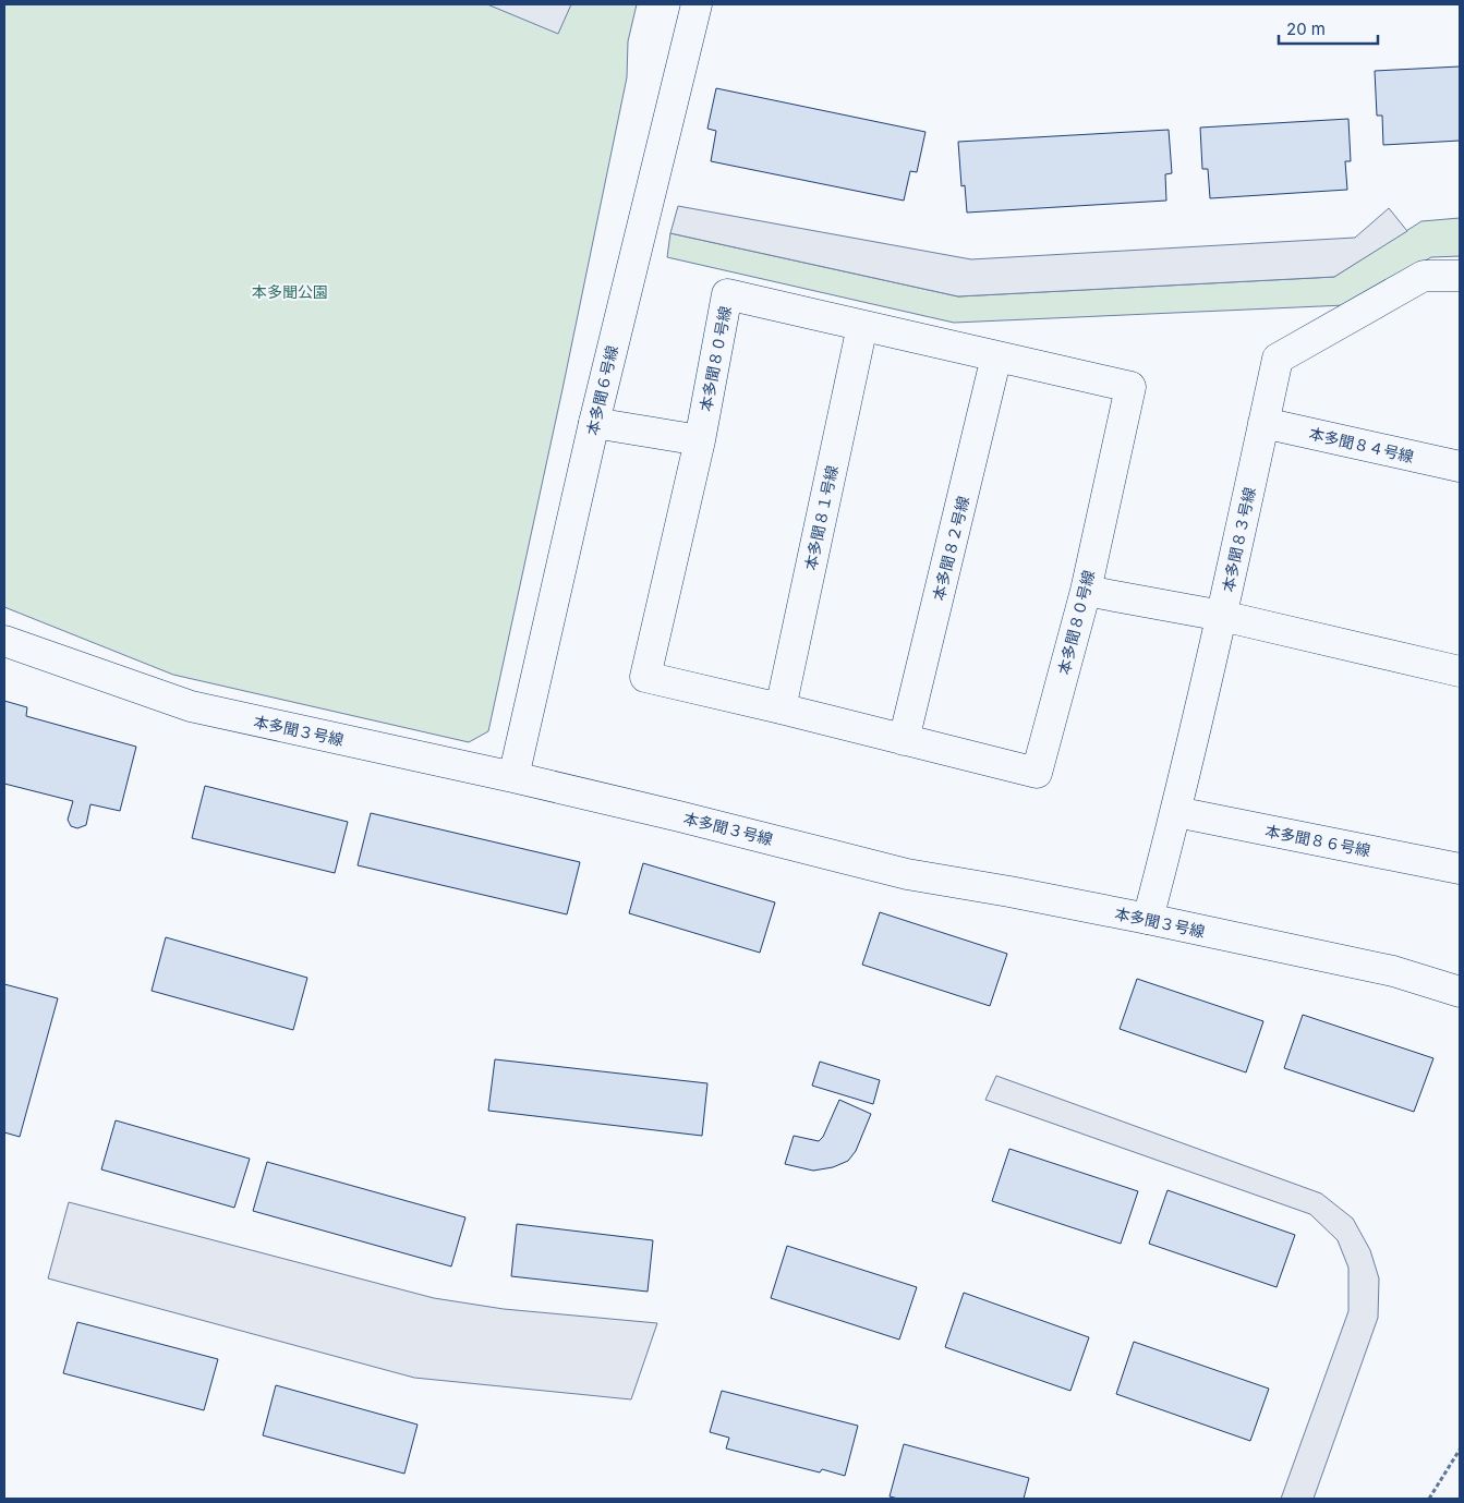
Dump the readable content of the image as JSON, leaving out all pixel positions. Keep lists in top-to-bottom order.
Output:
{
  "streets": {
    "street": [
      "本多聞８０号線",
      "本多聞６号線",
      "本多聞８４号線",
      "本多聞８１号線",
      "本多聞８３号線",
      "本多聞８２号線",
      "本多聞３号線",
      "本多聞８６号線"
    ]
  },
  "crossings": [
    ["本多聞８０号線", "本多聞８１号線"],
    ["本多聞８０号線", "本多聞８２号線"],
    ["本多聞６号線", "本多聞３号線"],
    ["本多聞８４号線", "本多聞８３号線"],
    ["本多聞８３号線", "本多聞３号線"],
    ["本多聞８３号線", "本多聞８６号線"]
  ],
  "parks": ["本多聞公園"],
  "scale_bar": "20 m"
}
